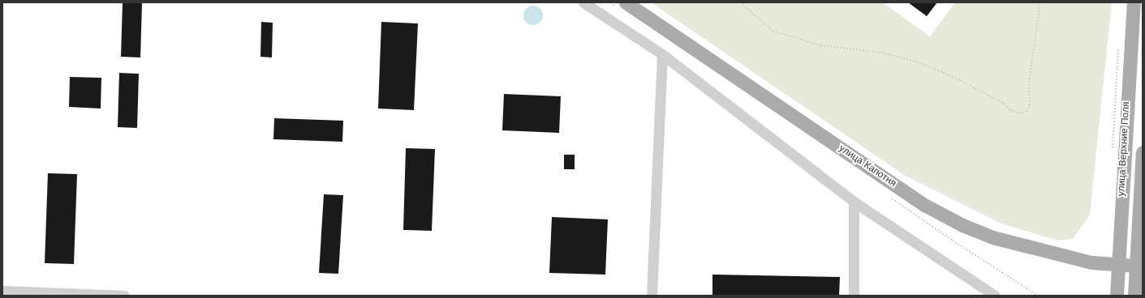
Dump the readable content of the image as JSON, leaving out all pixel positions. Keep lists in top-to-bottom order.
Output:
{
  "streets": {
    "main road": ["улица Верхние Поля", "улица Капотня"]
  },
  "crossings": [
    ["улица Верхние Поля", "улица Капотня"]
  ]
}
